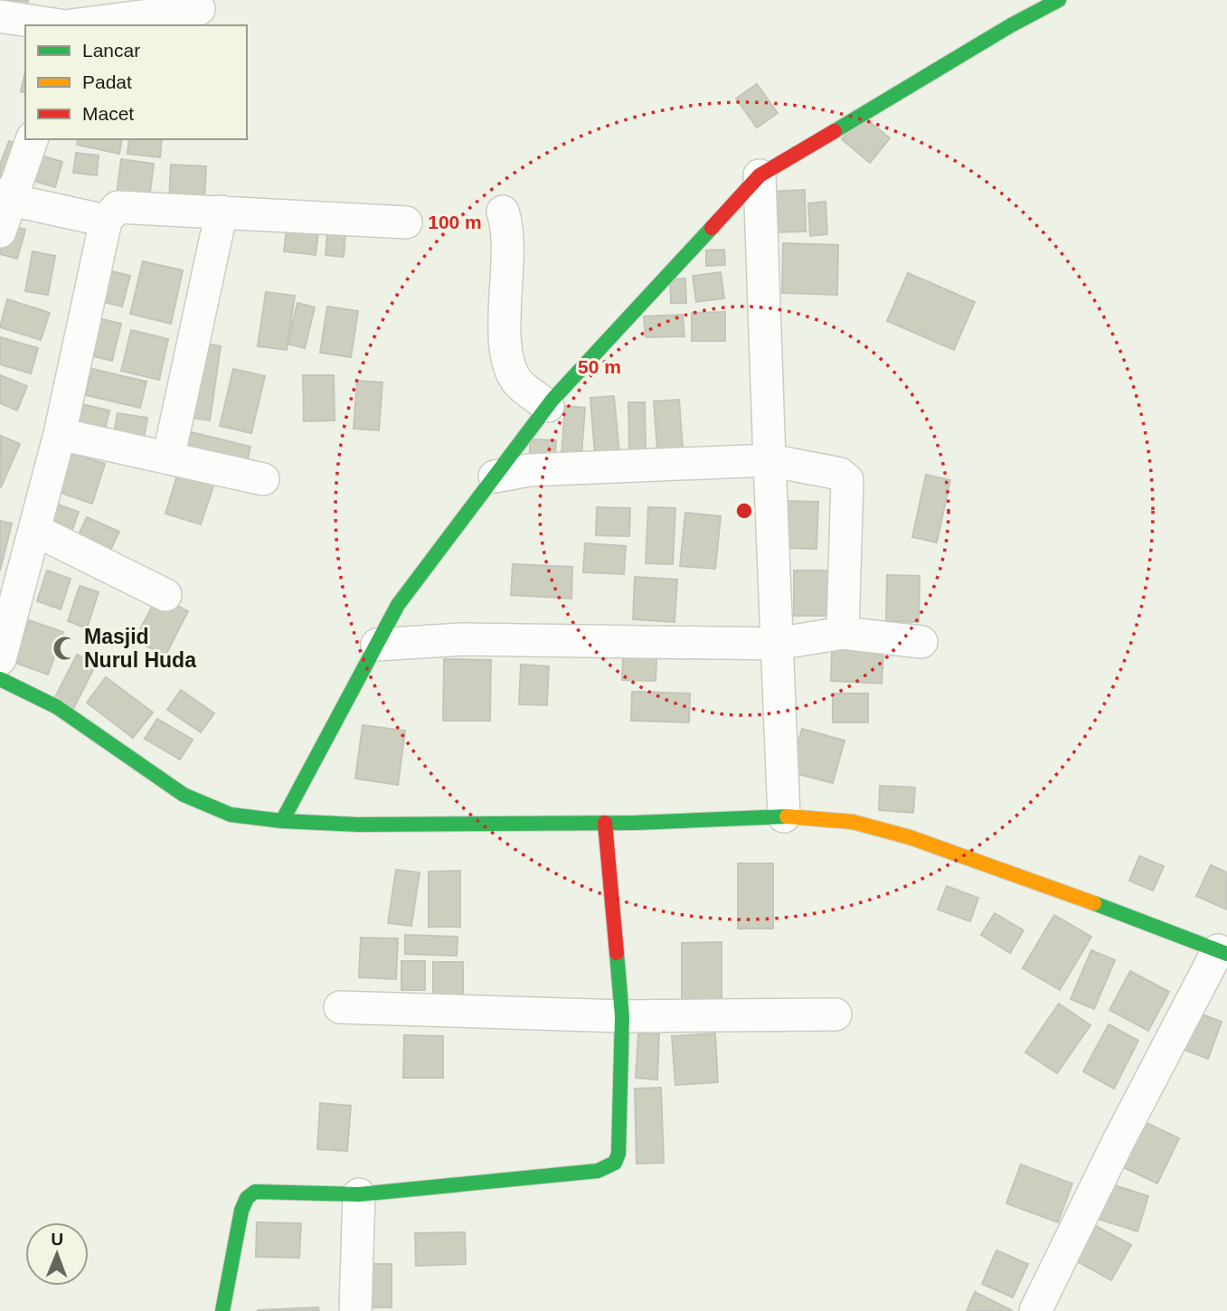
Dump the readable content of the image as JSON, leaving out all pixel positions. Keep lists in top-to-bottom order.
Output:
{
  "places": {
    "mosque": ["Masjid Nurul Huda"]
  },
  "legend": ["Lancar", "Padat", "Macet"],
  "north": "top",
  "rings": ["100 m", "50 m"]
}
